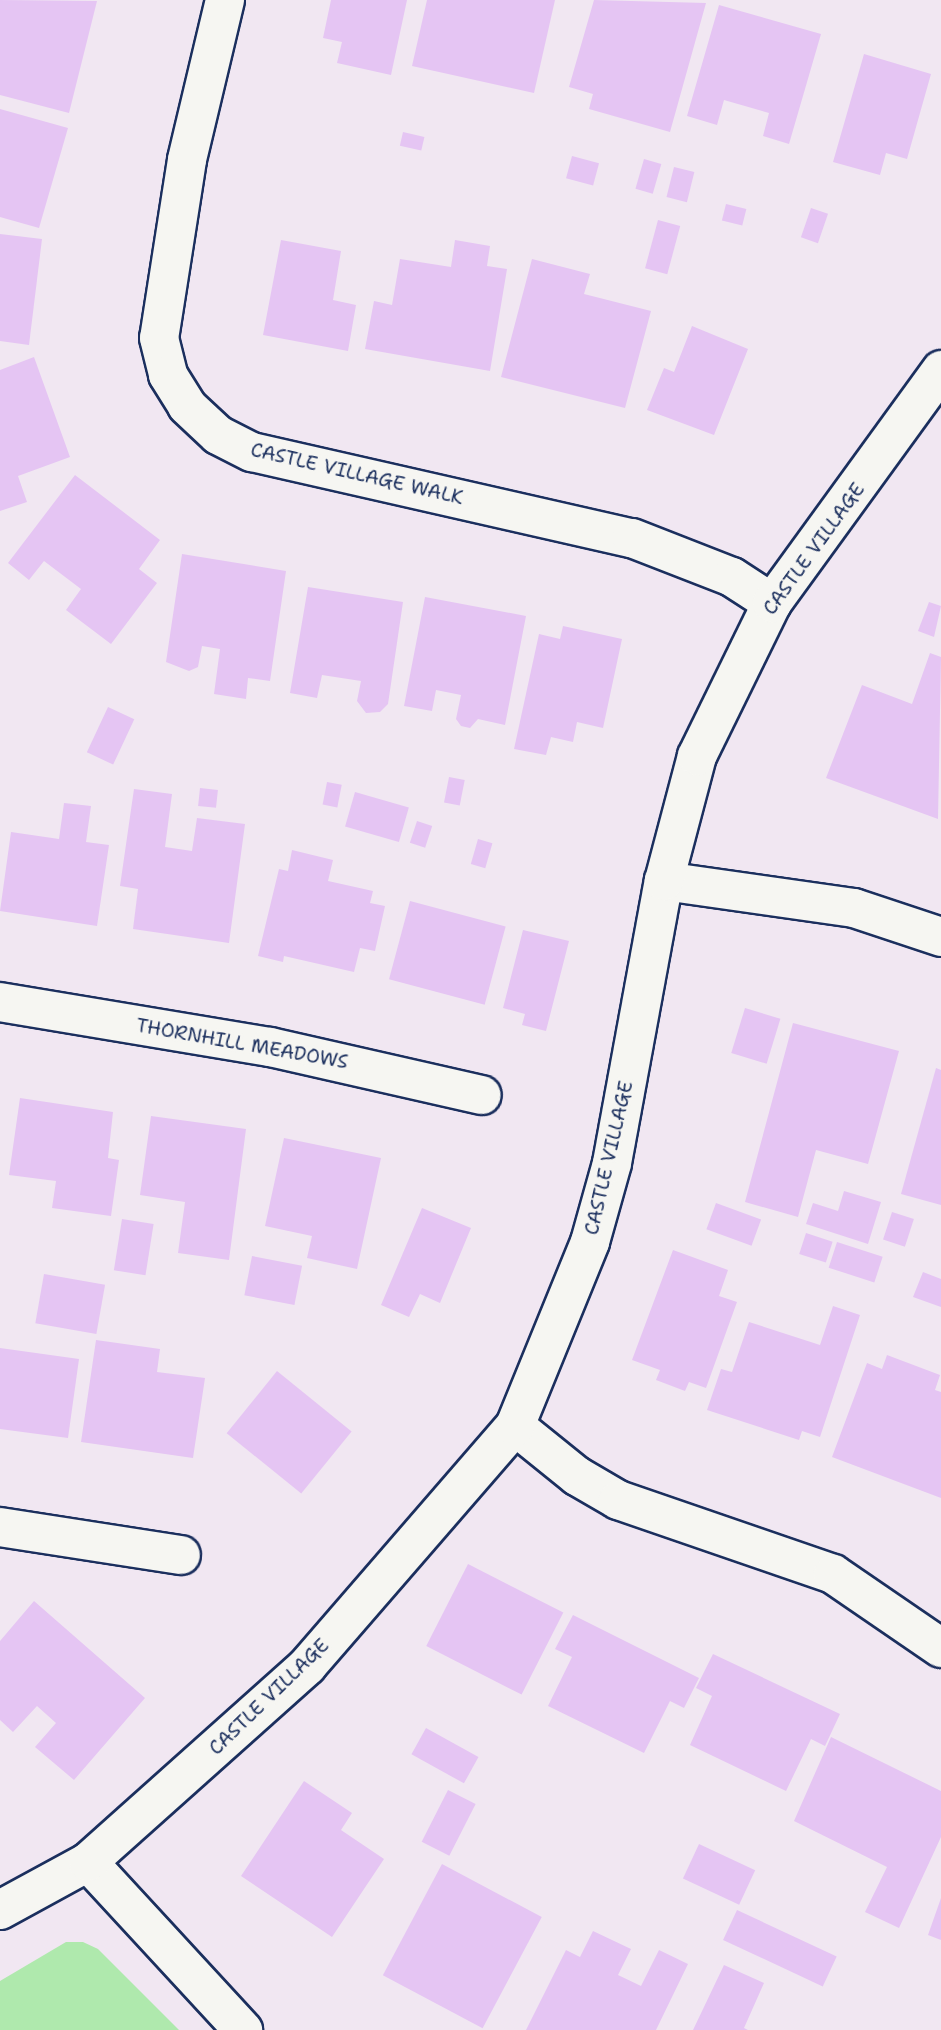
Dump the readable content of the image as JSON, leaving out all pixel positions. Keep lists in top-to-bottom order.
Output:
{
  "streets": {
    "street": ["CASTLE VILLAGE WALK", "CASTLE VILLAGE", "THORNHILL MEADOWS"]
  },
  "crossings": [
    ["CASTLE VILLAGE WALK", "CASTLE VILLAGE"]
  ]
}
